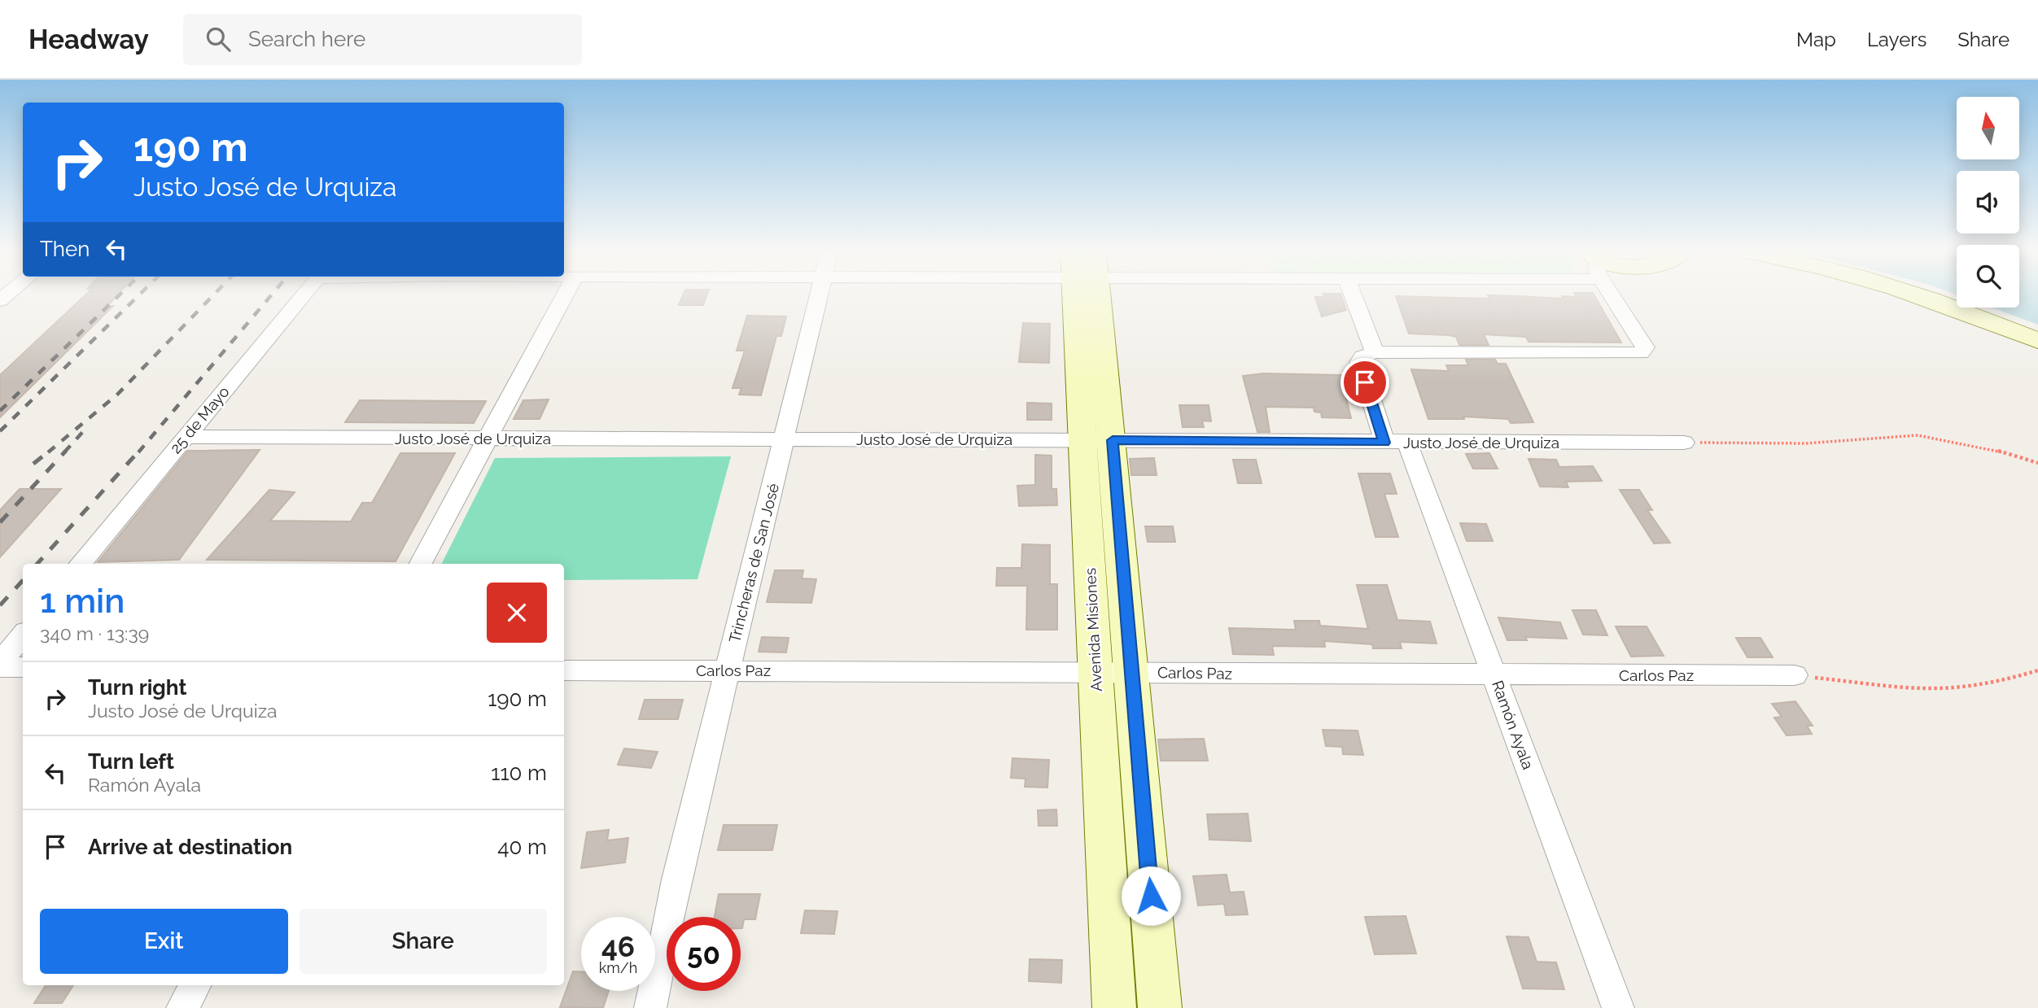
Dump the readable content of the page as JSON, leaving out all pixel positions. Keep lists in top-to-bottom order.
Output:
{
  "streets": {
    "main road": ["Avenida Misiones"],
    "street": [
      "25 de Mayo",
      "Justo José de Urquiza",
      "Trincheras de San José",
      "Carlos Paz",
      "Ramón Ayala"
    ]
  },
  "crossings": [
    ["25 de Mayo", "Justo José de Urquiza"],
    ["Justo José de Urquiza", "Trincheras de San José"],
    ["Justo José de Urquiza", "Avenida Misiones"],
    ["Justo José de Urquiza", "Ramón Ayala"],
    ["Trincheras de San José", "Carlos Paz"],
    ["Avenida Misiones", "Carlos Paz"],
    ["Carlos Paz", "Ramón Ayala"]
  ],
  "north": "top",
  "page": {
    "header": "Headway",
    "search": "Search here",
    "nav": ["Map", "Layers", "Share"],
    "turn": ["190 m", "Justo José de Urquiza"],
    "then": "Then",
    "heading": ["1 min", "340 m · 13:39"],
    "list": [
      {
        "name": "Turn right",
        "note": "Justo José de Urquiza",
        "value": "190 m"
      },
      {
        "name": "Turn left",
        "note": "Ramón Ayala",
        "value": "110 m"
      },
      {
        "name": "Arrive at destination",
        "value": "40 m"
      }
    ],
    "buttons": ["Exit", "Share"],
    "speed": "46 km/h",
    "limit": "50"
  }
}
